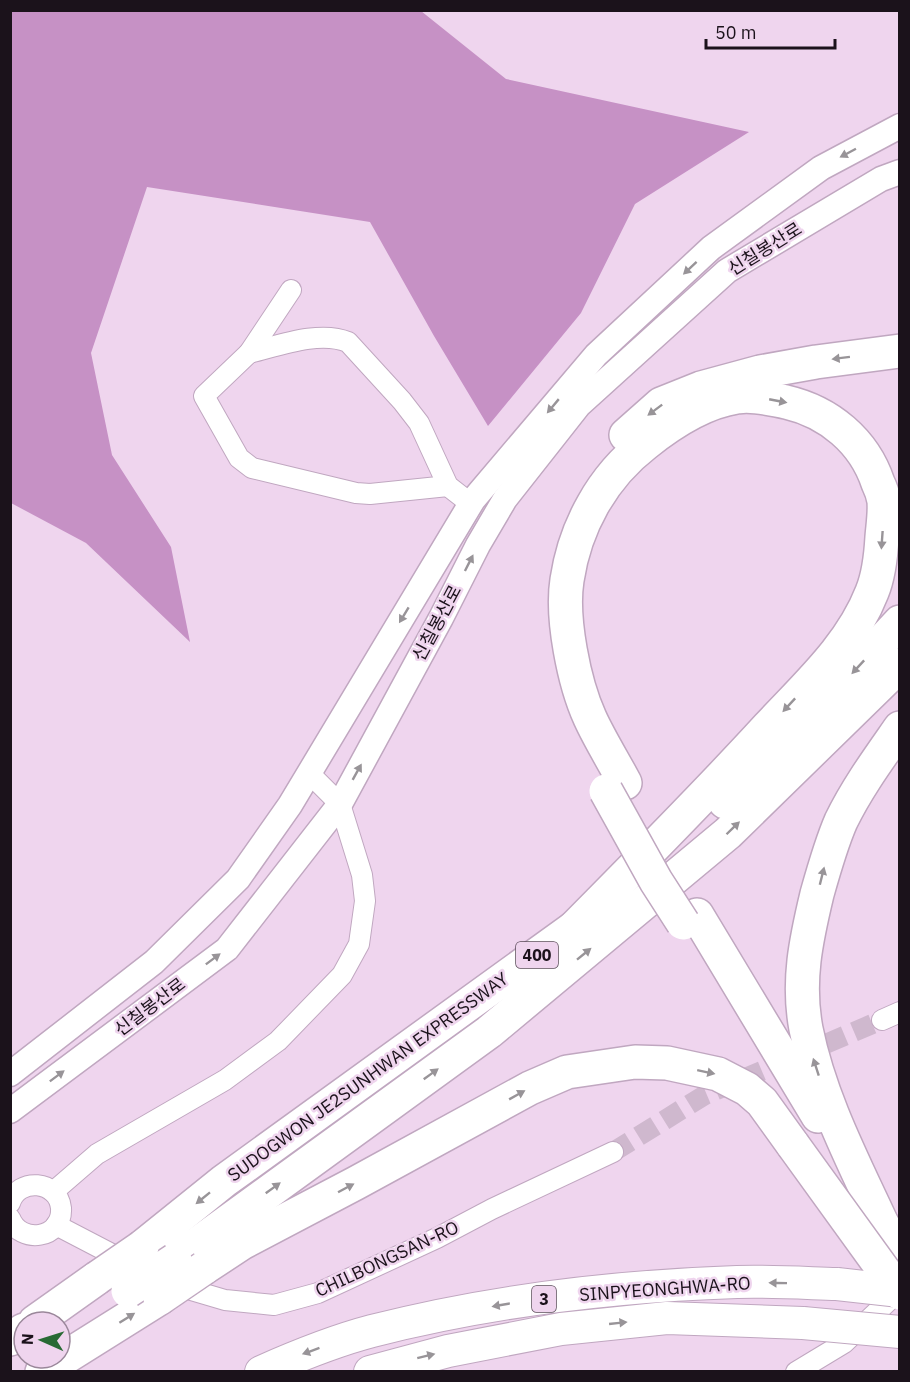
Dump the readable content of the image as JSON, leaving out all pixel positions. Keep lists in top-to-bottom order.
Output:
{
  "streets": {
    "highway": [
      "400",
      "SUDOGWON JE2SUNHWAN EXPRESSWAY",
      "SINPYEONGHWA-RO",
      "3"
    ],
    "street": ["신칠봉산로", "CHILBONGSAN-RO"]
  },
  "scale_bar": "50 m",
  "north": "left"
}
